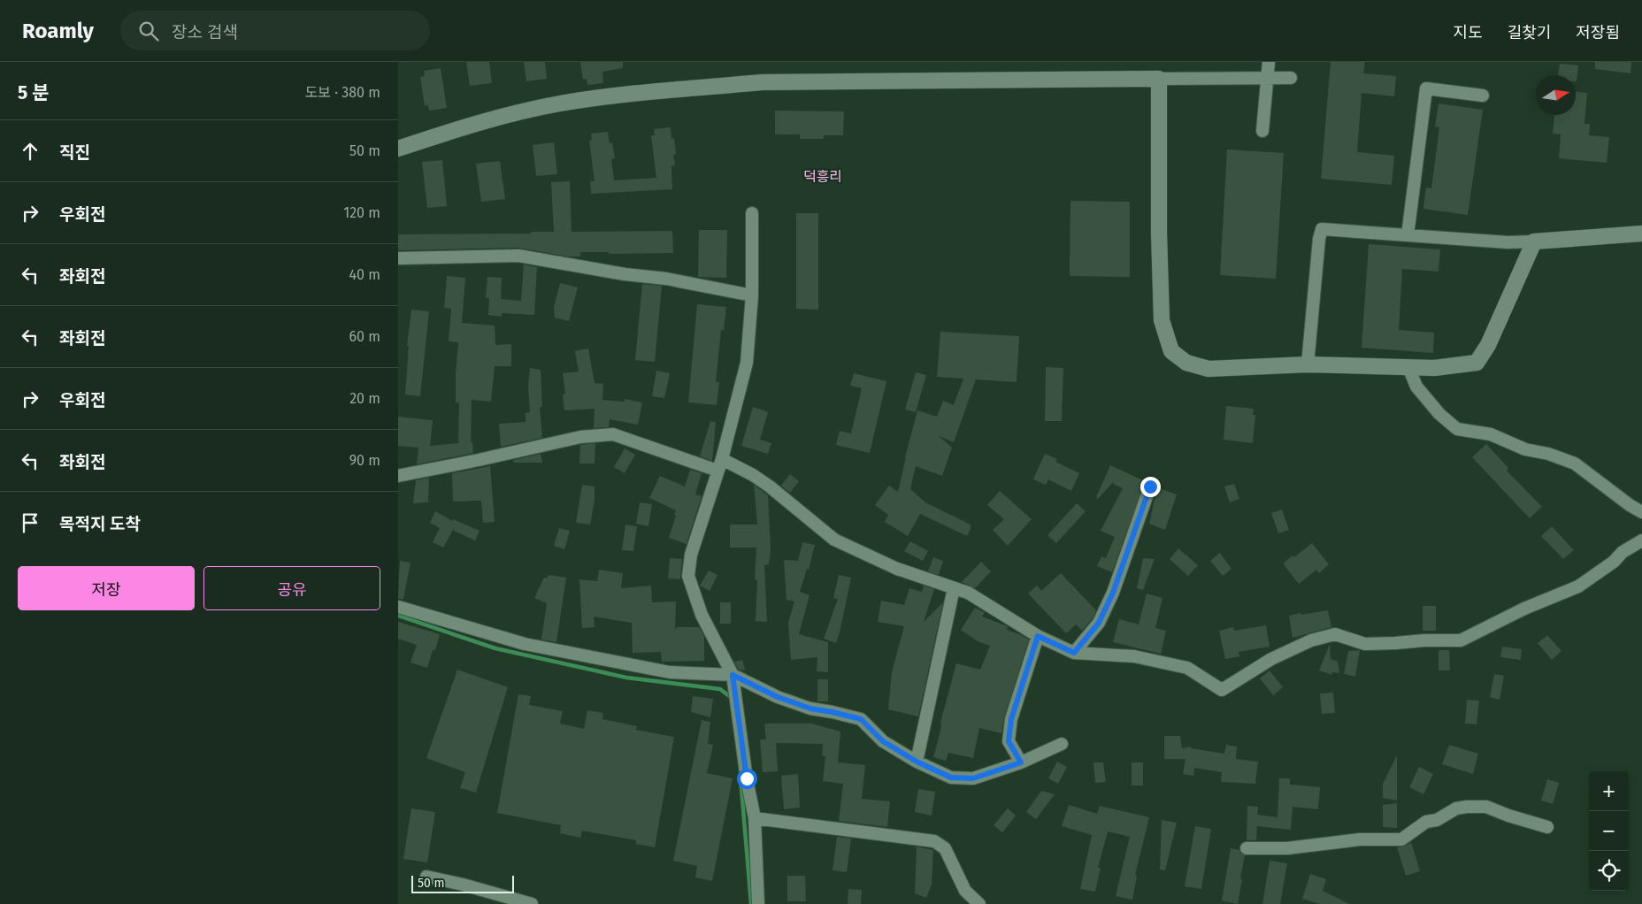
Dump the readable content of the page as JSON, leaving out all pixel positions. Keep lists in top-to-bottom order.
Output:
{
  "districts": ["덕흥리"],
  "scale_bar": "50 m",
  "north": "right",
  "page": {
    "header": "Roamly",
    "search": "장소 검색",
    "nav": ["지도", "길찾기", "저장됨"],
    "heading": ["5 분", "도보 · 380 m"],
    "list": [
      ["직진", "50 m"],
      ["우회전", "120 m"],
      ["좌회전", "40 m"],
      ["좌회전", "60 m"],
      ["우회전", "20 m"],
      ["좌회전", "90 m"],
      "목적지 도착"
    ],
    "buttons": ["저장", "공유"],
    "map_buttons": ["+", "−"],
    "scale": "50 m"
  }
}
